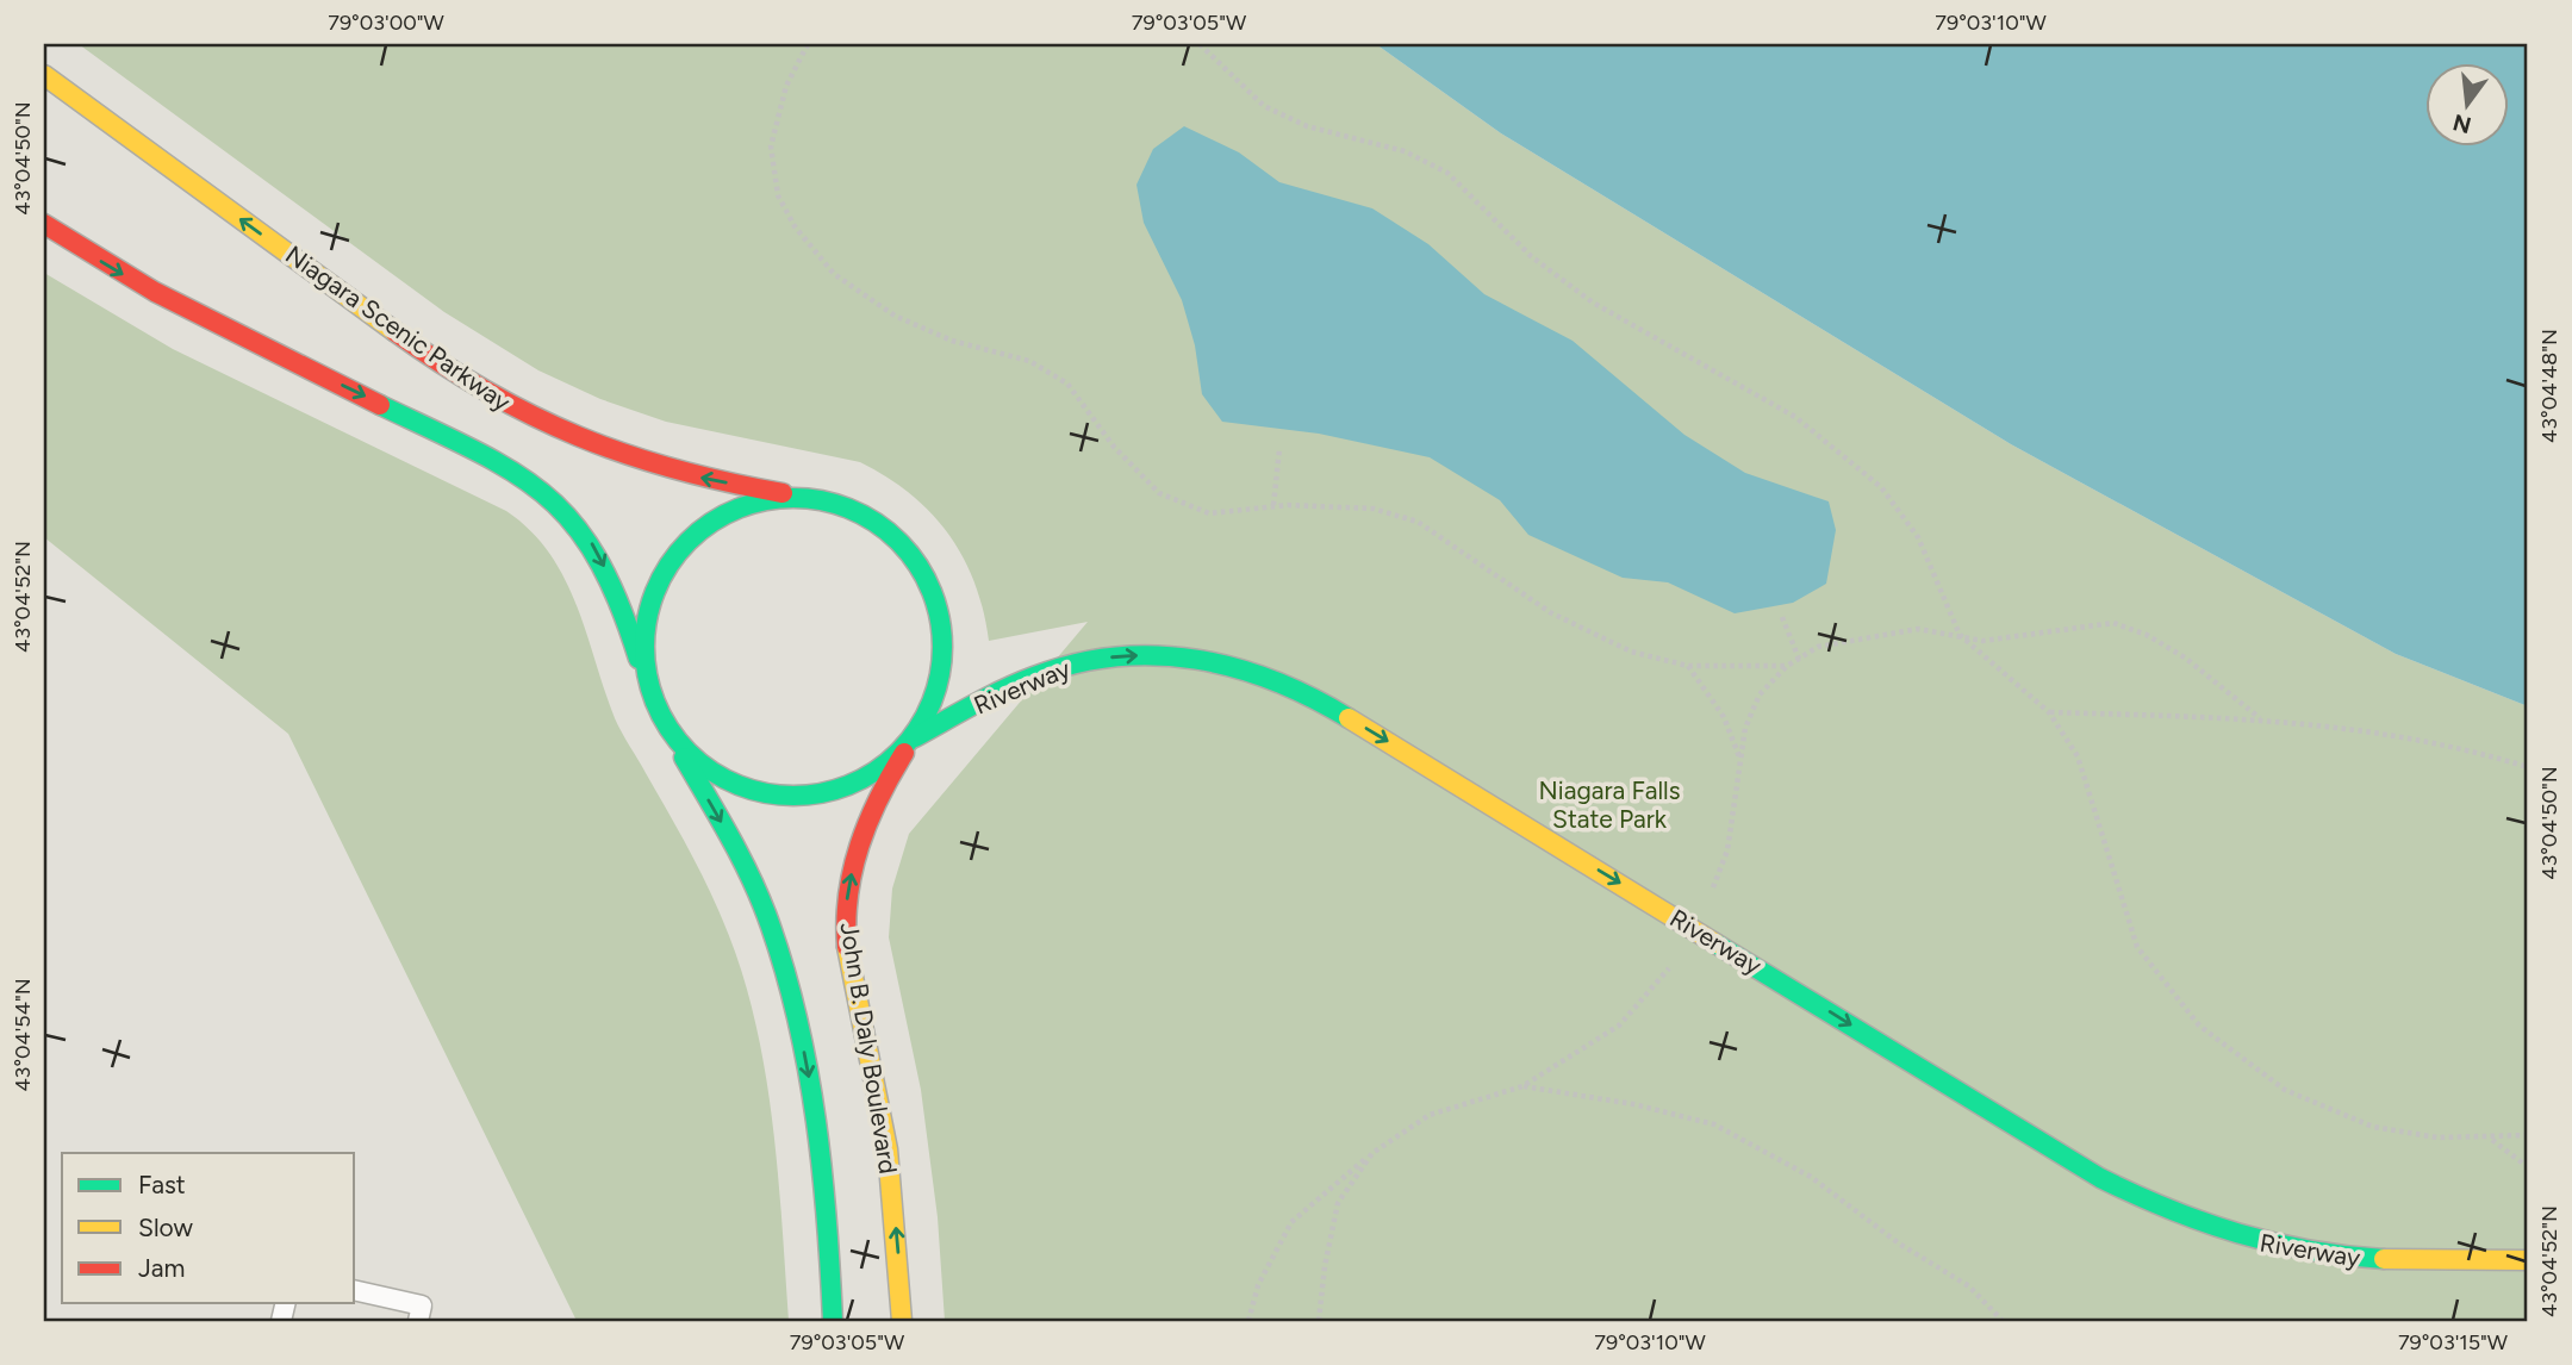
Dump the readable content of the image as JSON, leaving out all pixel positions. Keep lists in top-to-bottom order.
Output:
{
  "streets": {
    "main road": ["Niagara Scenic Parkway", "Riverway", "John B. Daly Boulevard"]
  },
  "crossings": [
    ["Niagara Scenic Parkway", "Riverway"],
    ["Niagara Scenic Parkway", "John B. Daly Boulevard"],
    ["Riverway", "John B. Daly Boulevard"]
  ],
  "one_way": ["Riverway"],
  "parks": ["Niagara Falls State Park"],
  "legend": ["Fast", "Slow", "Jam"],
  "north": "bottom",
  "coordinates": [
    "79°03'00\"W",
    "79°03'05\"W",
    "79°03'10\"W",
    "43°04'50\"N",
    "43°04'48\"N",
    "43°04'52\"N",
    "43°04'54\"N",
    "79°03'15\"W"
  ]
}
